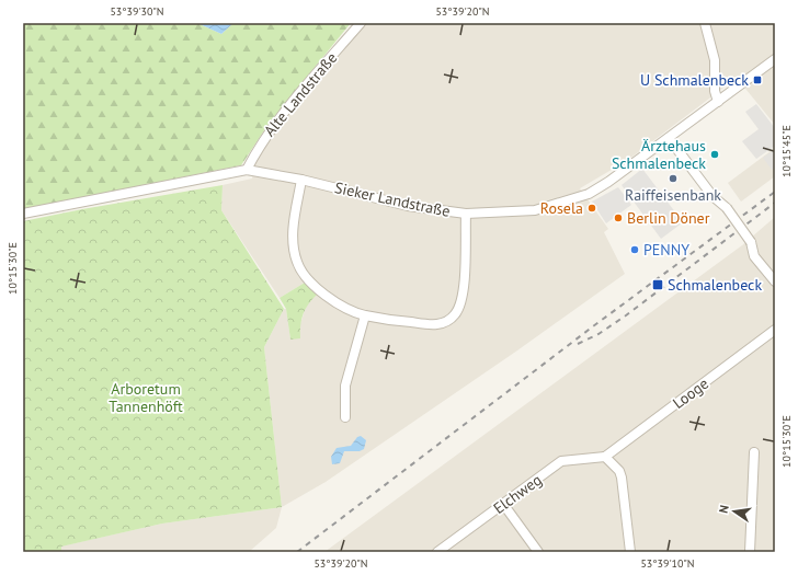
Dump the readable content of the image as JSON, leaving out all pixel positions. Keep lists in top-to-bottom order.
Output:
{
  "streets": {
    "street": [
      "Alte Landstraße",
      "Sieker Landstraße",
      "Looge",
      "Elchweg"
    ]
  },
  "crossings": [
    ["Alte Landstraße", "Sieker Landstraße"],
    ["Looge", "Elchweg"]
  ],
  "parks": ["Arboretum Tannenhöft"],
  "places": {
    "transit": ["U Schmalenbeck", "Schmalenbeck"],
    "other": [
      "Ärztehaus Schmalenbeck",
      "Raiffeisenbank",
      "Rosela",
      "Berlin Döner",
      "PENNY"
    ]
  },
  "north": "left",
  "coordinates": [
    "53°39'30\"N",
    "53°39'20\"N",
    "10°15'45\"E",
    "10°15'30\"E",
    "53°39'10\"N"
  ]
}
